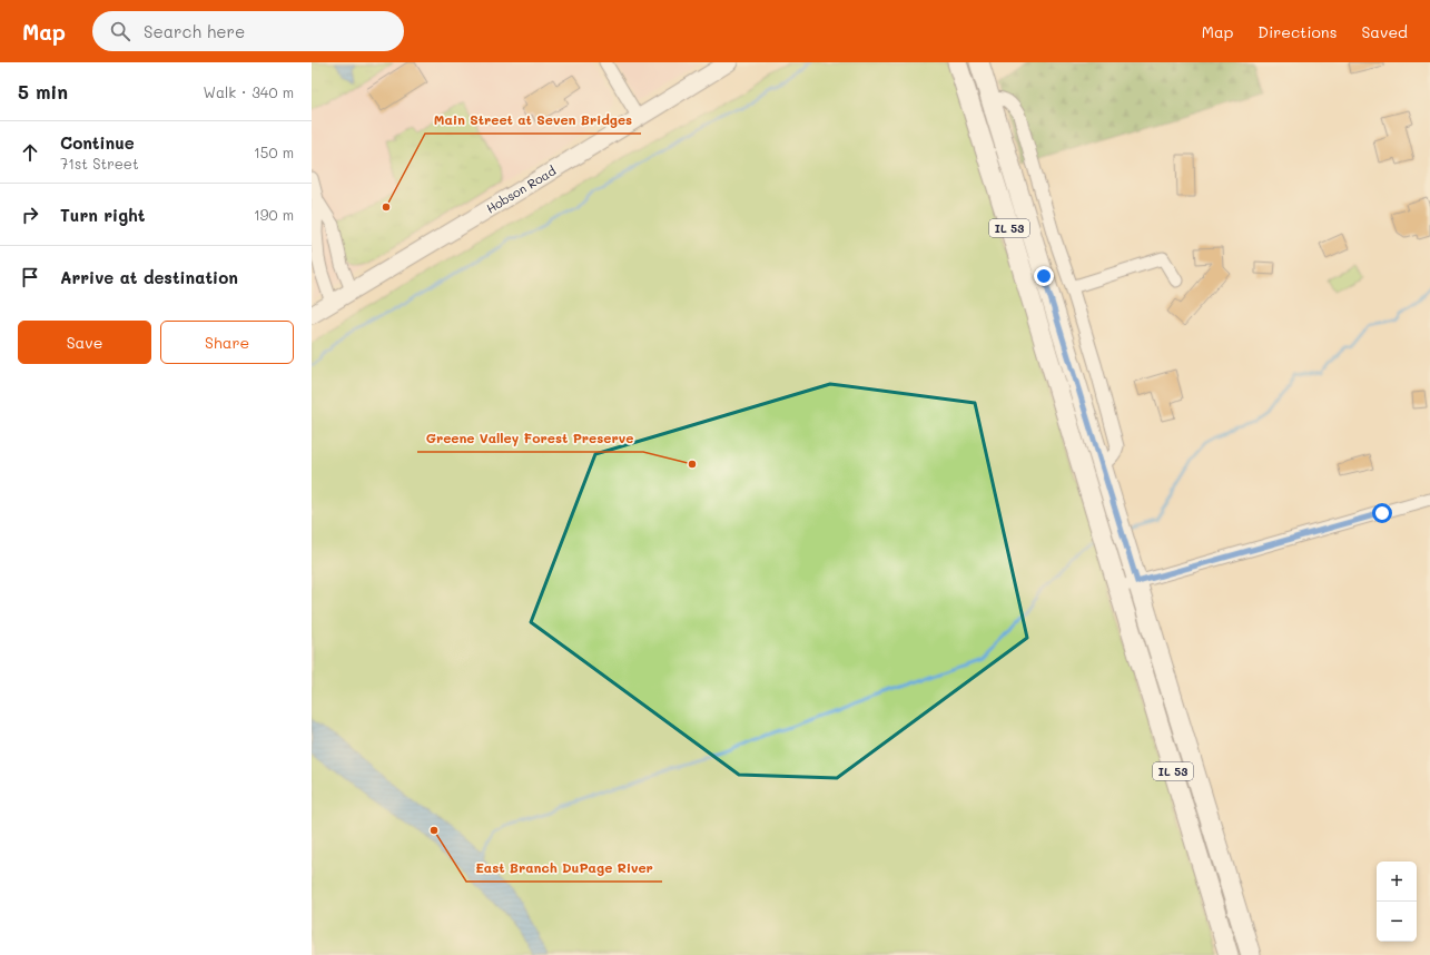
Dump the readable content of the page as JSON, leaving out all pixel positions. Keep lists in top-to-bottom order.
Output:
{
  "streets": {
    "main road": ["Hobson Road", "IL 53"]
  },
  "places": ["Main Street at Seven Bridges", "Greene Valley Forest Preserve", "East Branch DuPage River"],
  "page": {
    "header": "Map",
    "search": "Search here",
    "nav": ["Map", "Directions", "Saved"],
    "heading": ["5 min", "Walk · 340 m"],
    "list": [
      ["Continue", "71st Street", "150 m"],
      ["Turn right", "190 m"],
      "Arrive at destination"
    ],
    "buttons": ["Save", "Share"],
    "map_buttons": ["+", "−"]
  }
}
